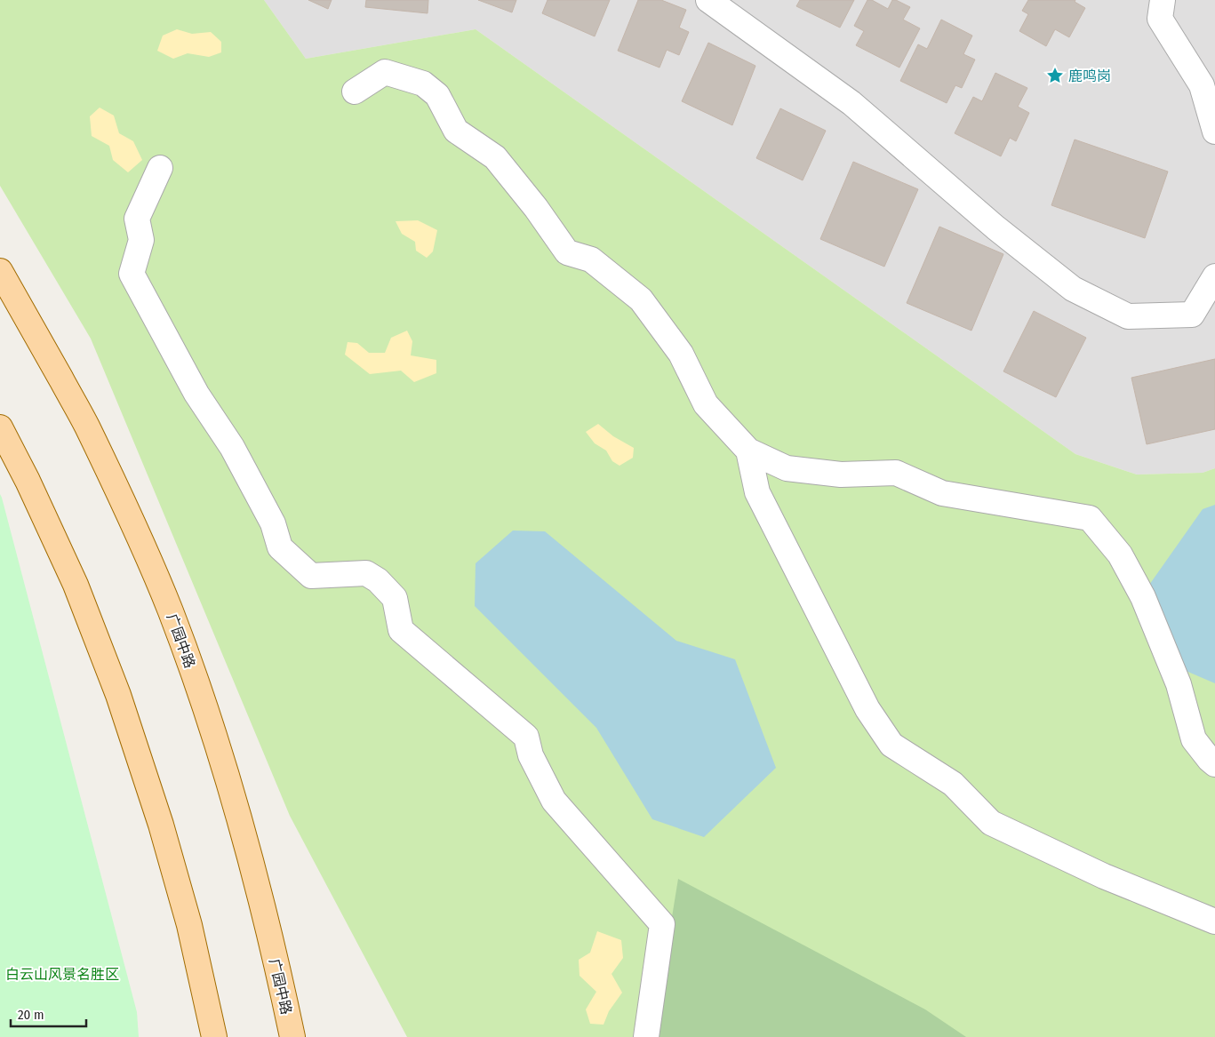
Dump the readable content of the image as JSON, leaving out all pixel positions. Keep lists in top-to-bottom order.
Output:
{
  "streets": {
    "main road": ["广园中路"]
  },
  "parks": ["白云山风景名胜区"],
  "places": {
    "place": ["鹿鸣岗"]
  },
  "scale_bar": "20 m"
}
